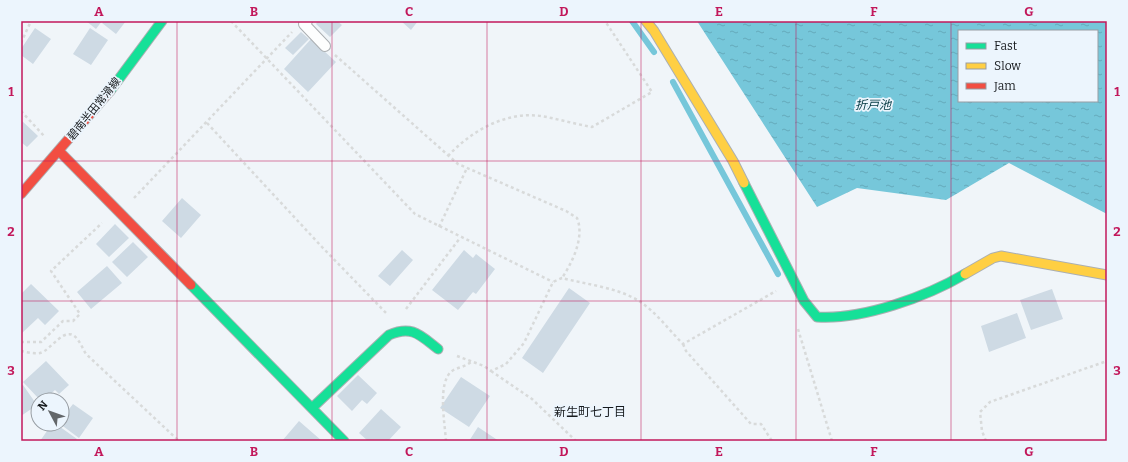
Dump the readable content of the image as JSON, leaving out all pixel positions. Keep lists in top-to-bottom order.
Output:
{
  "streets": {
    "street": ["碧南半田常滑線"]
  },
  "districts": ["新生町七丁目"],
  "water": ["折戸池"],
  "legend": ["Fast", "Slow", "Jam"],
  "north": "top left",
  "grid": {
    "columns": [
      "A",
      "B",
      "C",
      "D",
      "E",
      "F",
      "G"
    ],
    "rows": ["1", "2", "3"]
  }
}
